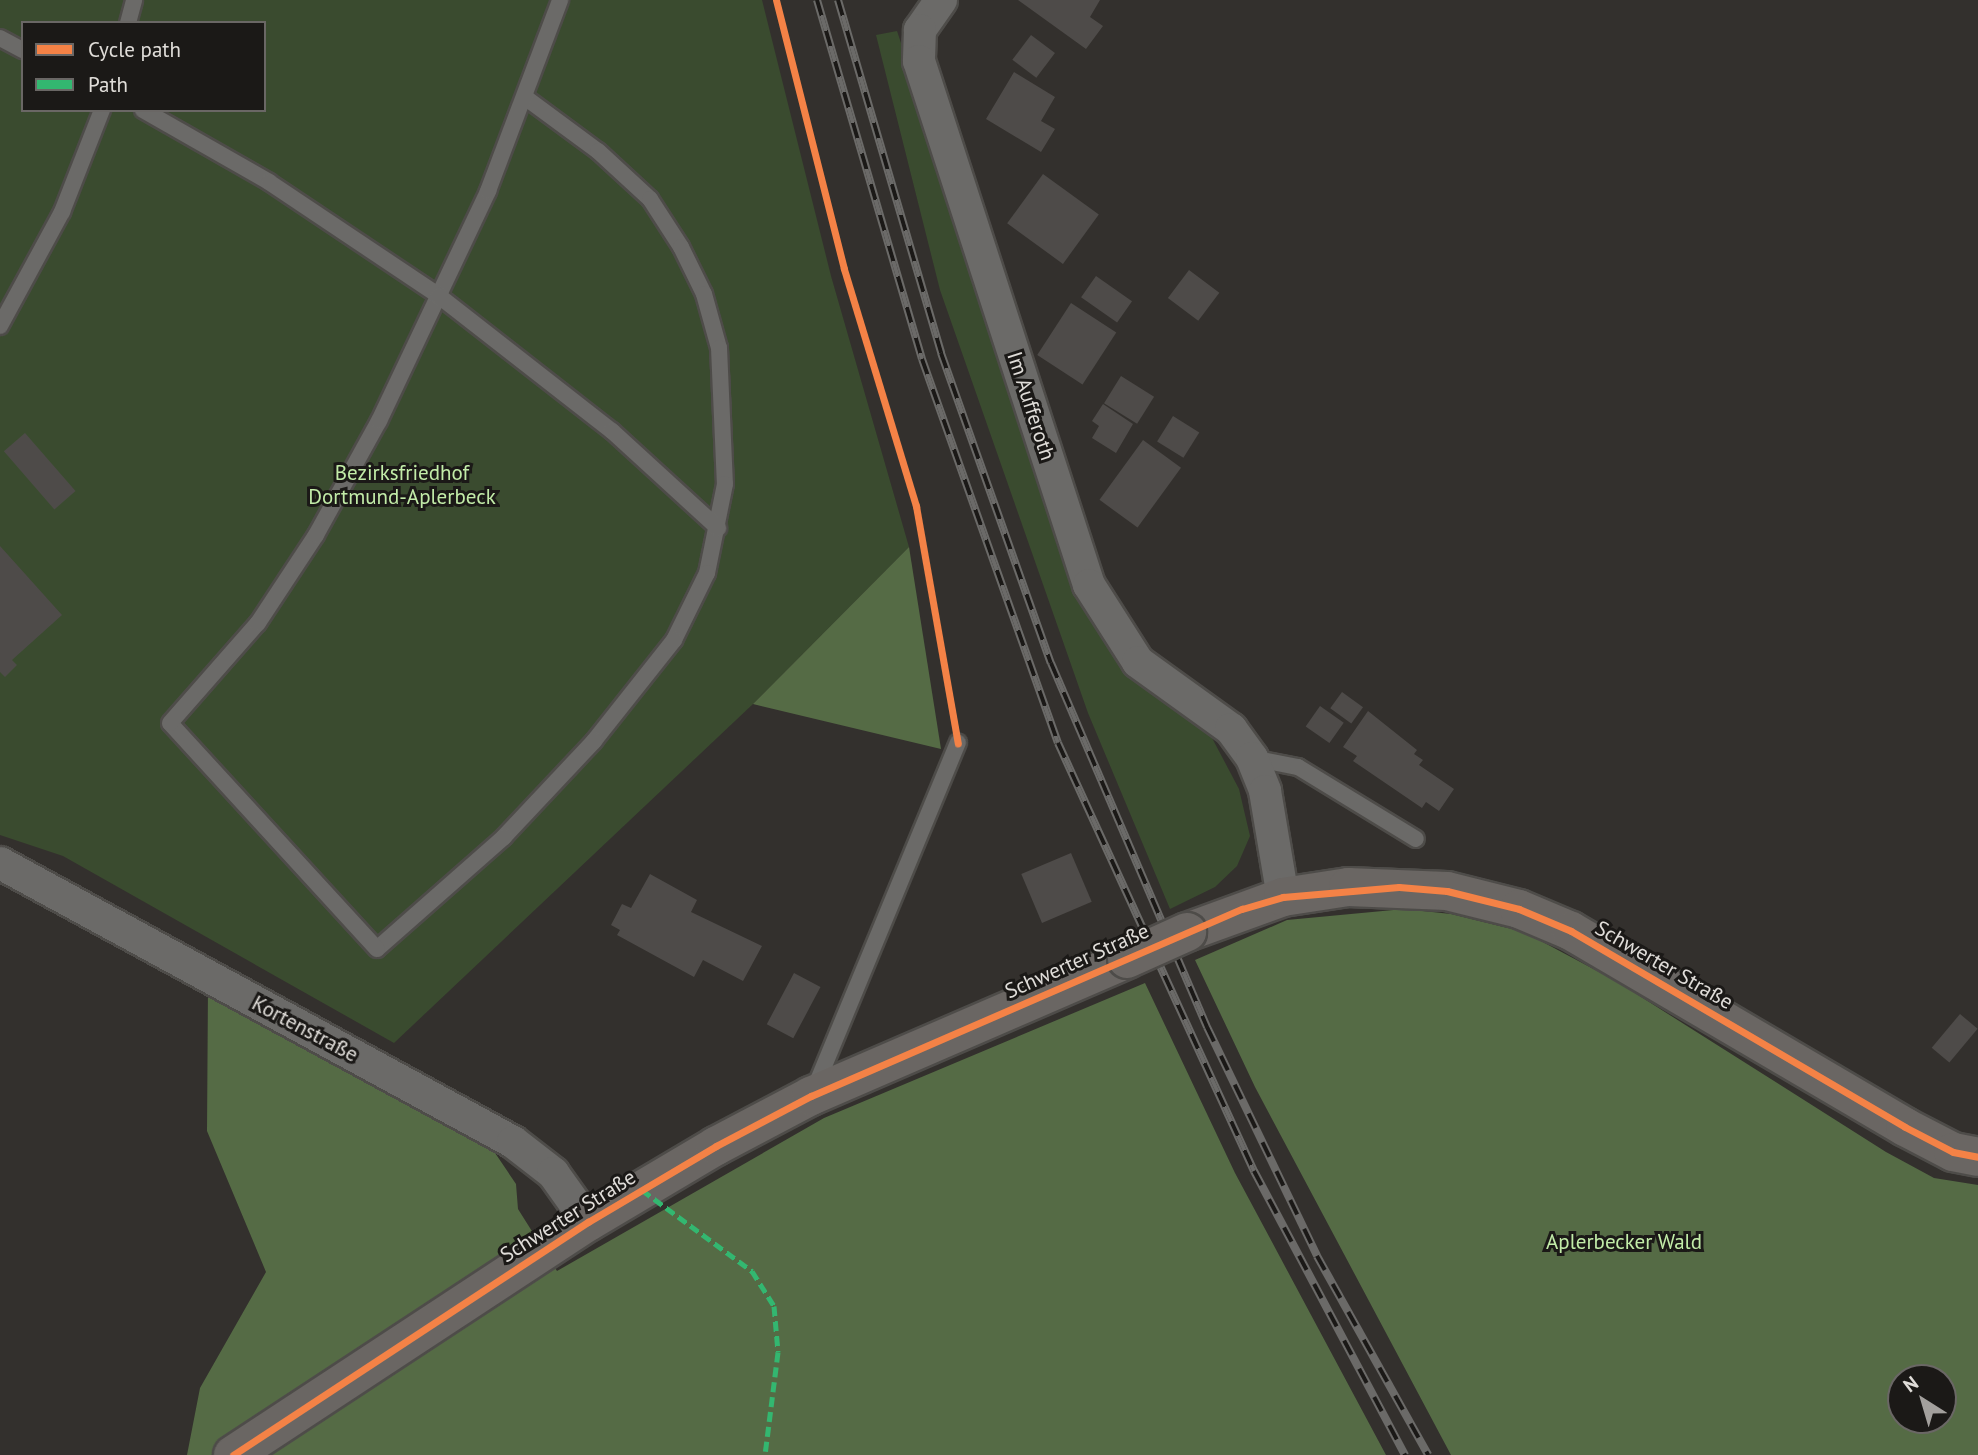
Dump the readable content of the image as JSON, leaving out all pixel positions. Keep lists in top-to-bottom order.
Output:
{
  "streets": {
    "street": ["Im Aufferoth", "Schwerter Straße", "Kortenstraße"]
  },
  "crossings": [
    ["Im Aufferoth", "Schwerter Straße"],
    ["Schwerter Straße", "Kortenstraße"]
  ],
  "parks": ["Bezirksfriedhof Dortmund-Aplerbeck", "Aplerbecker Wald"],
  "legend": ["Cycle path", "Path"],
  "north": "top left"
}
